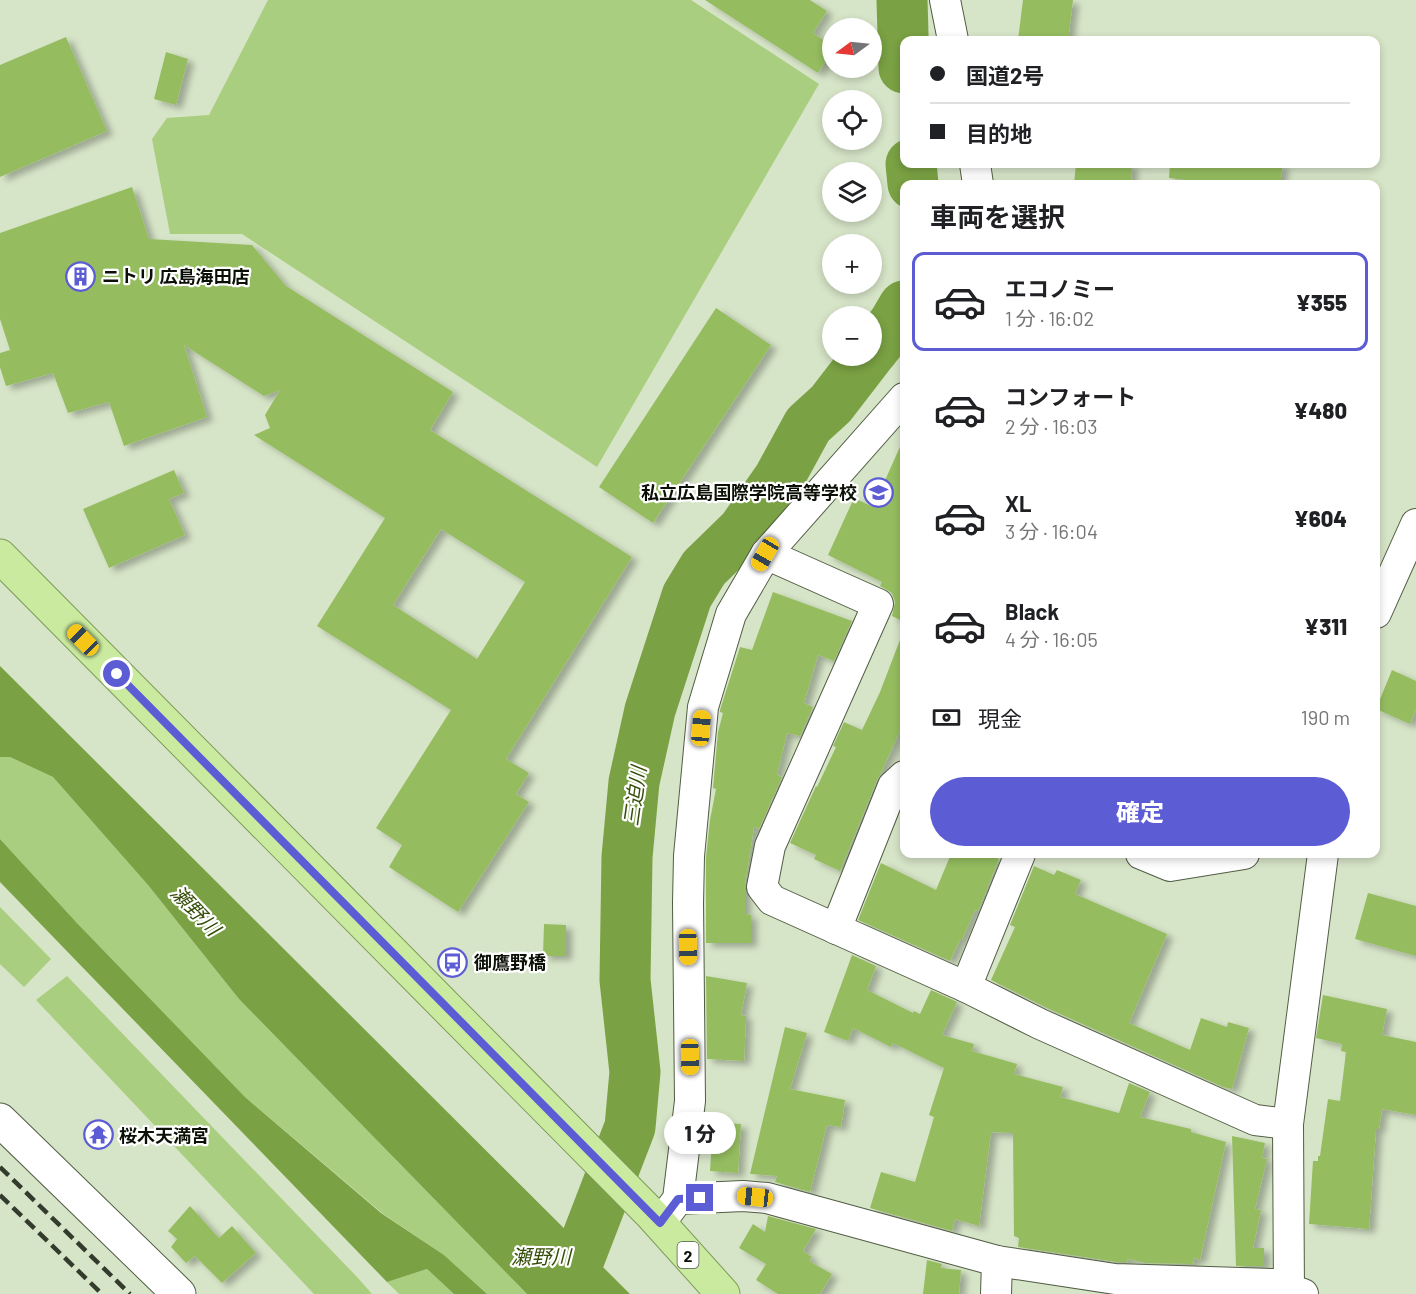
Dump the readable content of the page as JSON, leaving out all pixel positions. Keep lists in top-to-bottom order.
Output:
{
  "streets": {
    "highway": ["2"]
  },
  "water": ["三迫川", "瀬野川"],
  "places": {
    "building": ["ニトリ 広島海田店"],
    "school or university": ["私立広島国際学院高等学校"],
    "bus stop": ["御鷹野橋"],
    "temple": ["桜木天満宮"]
  },
  "north": "left",
  "page": {
    "map_buttons": ["+", "−"],
    "banner": ["国道2号", "目的地"],
    "heading": "車両を選択",
    "list": [
      {
        "name": "エコノミー",
        "note": "1 分 · 16:02",
        "value": "¥355"
      },
      {
        "name": "コンフォート",
        "note": "2 分 · 16:03",
        "value": "¥480"
      },
      {
        "name": "XL",
        "note": "3 分 · 16:04",
        "value": "¥604"
      },
      {
        "name": "Black",
        "note": "4 分 · 16:05",
        "value": "¥311"
      }
    ],
    "pay": ["現金", "190 m"],
    "buttons": "確定",
    "bubble": "1 分"
  }
}
